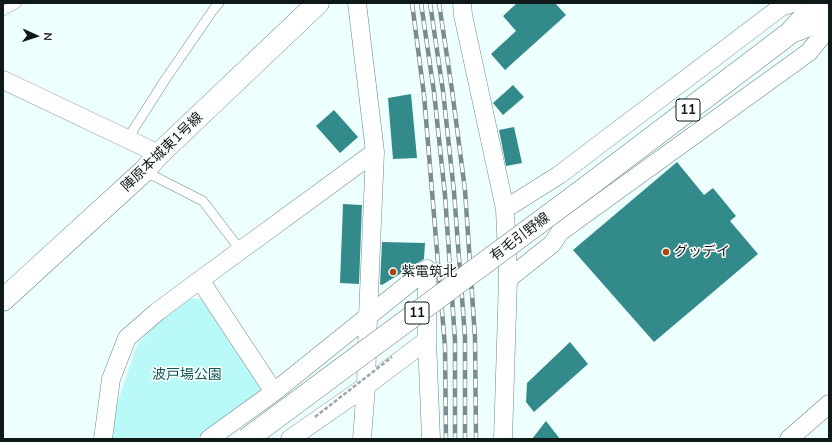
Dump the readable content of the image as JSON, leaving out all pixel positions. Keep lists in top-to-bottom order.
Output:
{
  "streets": {
    "main road": ["11", "陣原本城東1号線", "有毛引野線"]
  },
  "parks": ["波戸場公園"],
  "places": ["グッデイ", "紫電筑北"],
  "north": "right"
}
